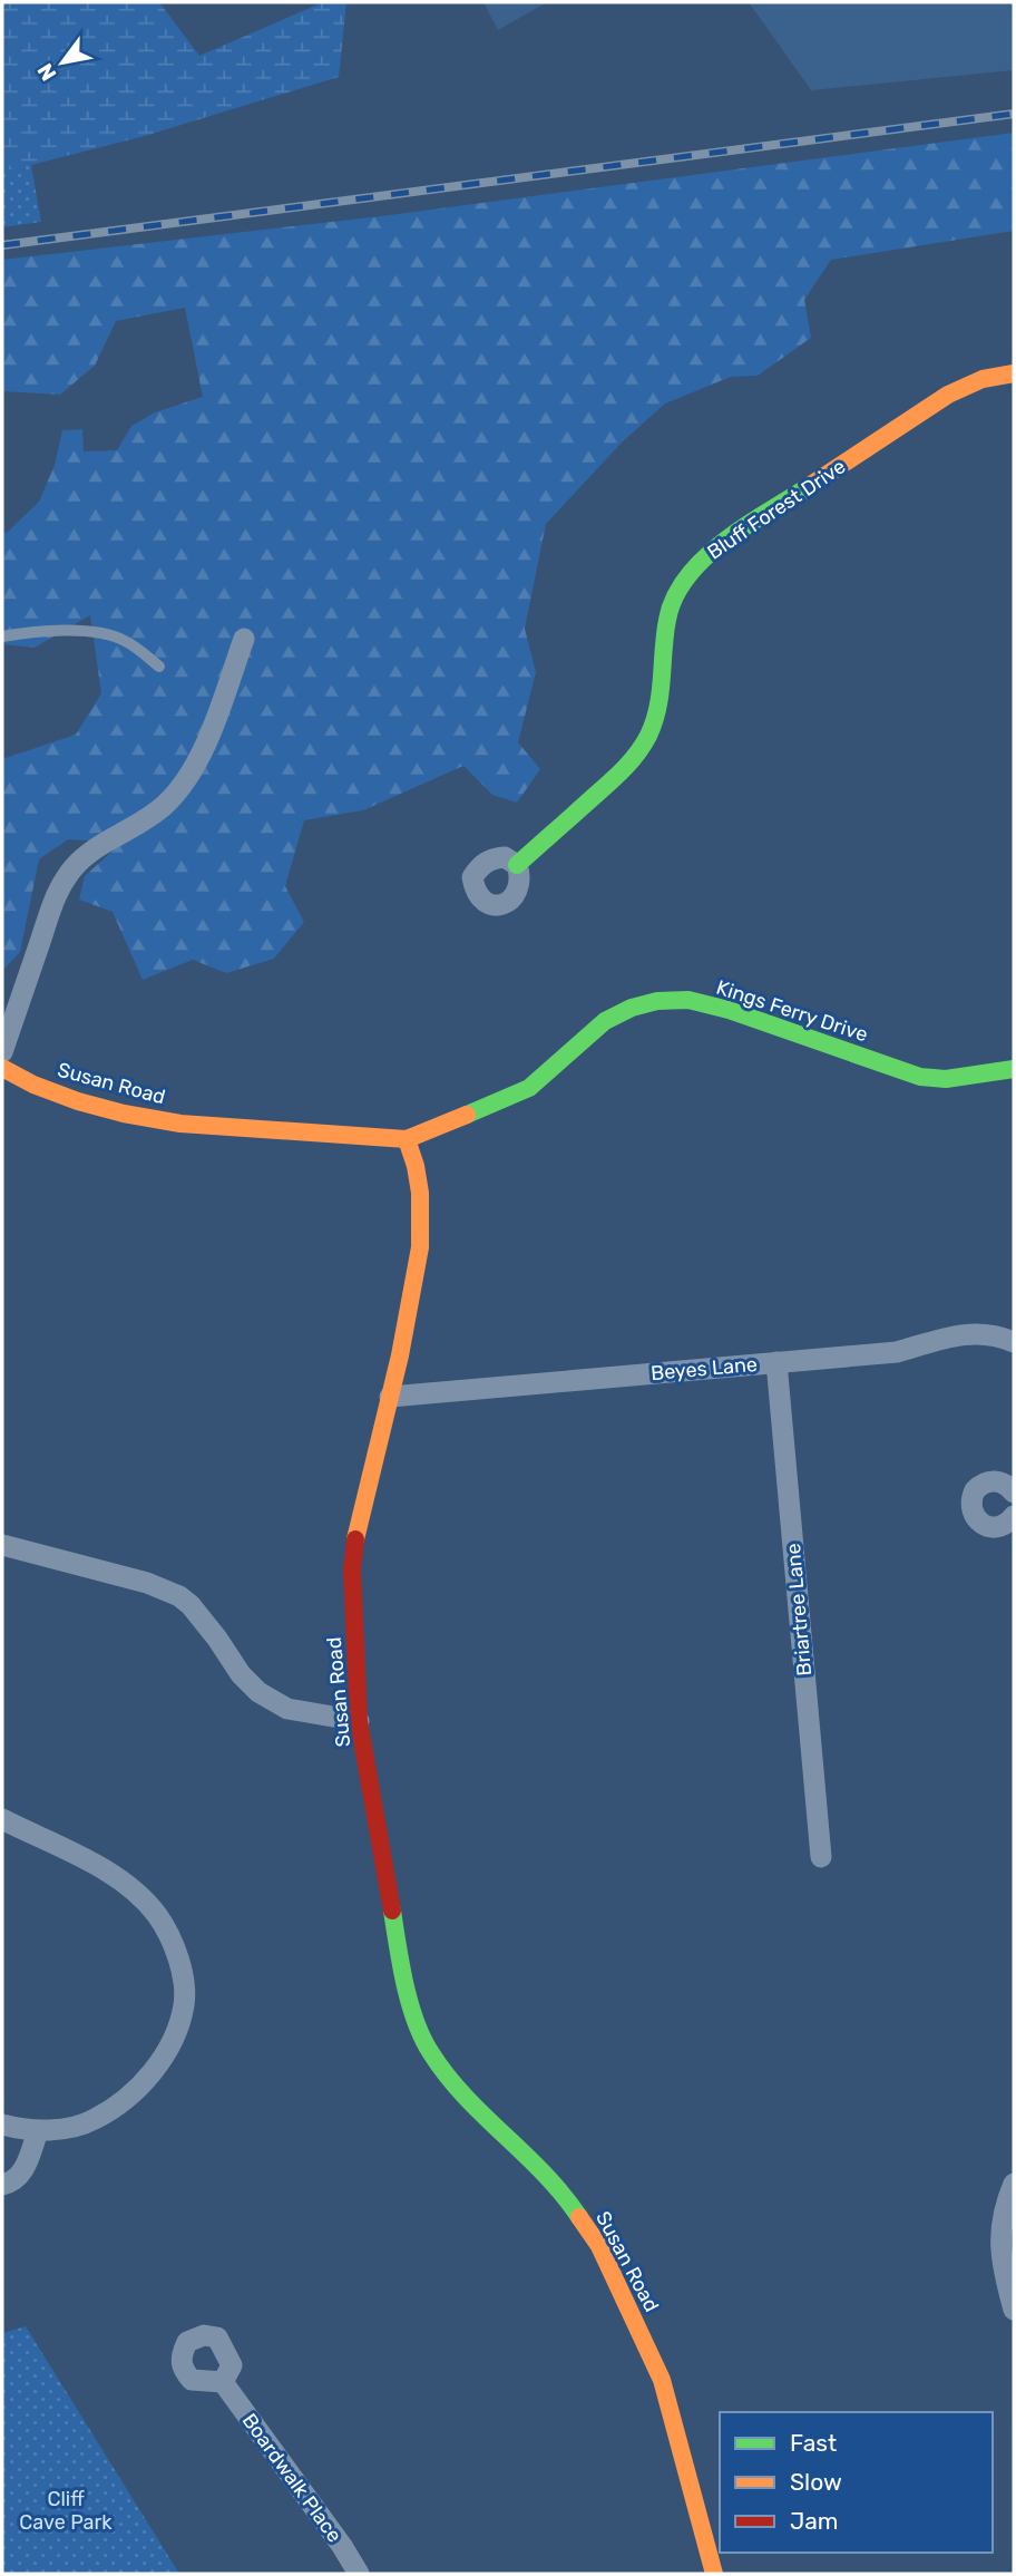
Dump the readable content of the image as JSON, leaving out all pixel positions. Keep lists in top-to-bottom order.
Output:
{
  "streets": {
    "street": [
      "Bluff Forest Drive",
      "Kings Ferry Drive",
      "Susan Road",
      "Beyes Lane",
      "Briartree Lane",
      "Boardwalk Place"
    ]
  },
  "crossings": [
    ["Kings Ferry Drive", "Susan Road"],
    ["Susan Road", "Beyes Lane"],
    ["Beyes Lane", "Briartree Lane"]
  ],
  "parks": ["Cliff Cave Park"],
  "legend": ["Fast", "Slow", "Jam"],
  "north": "bottom left"
}
